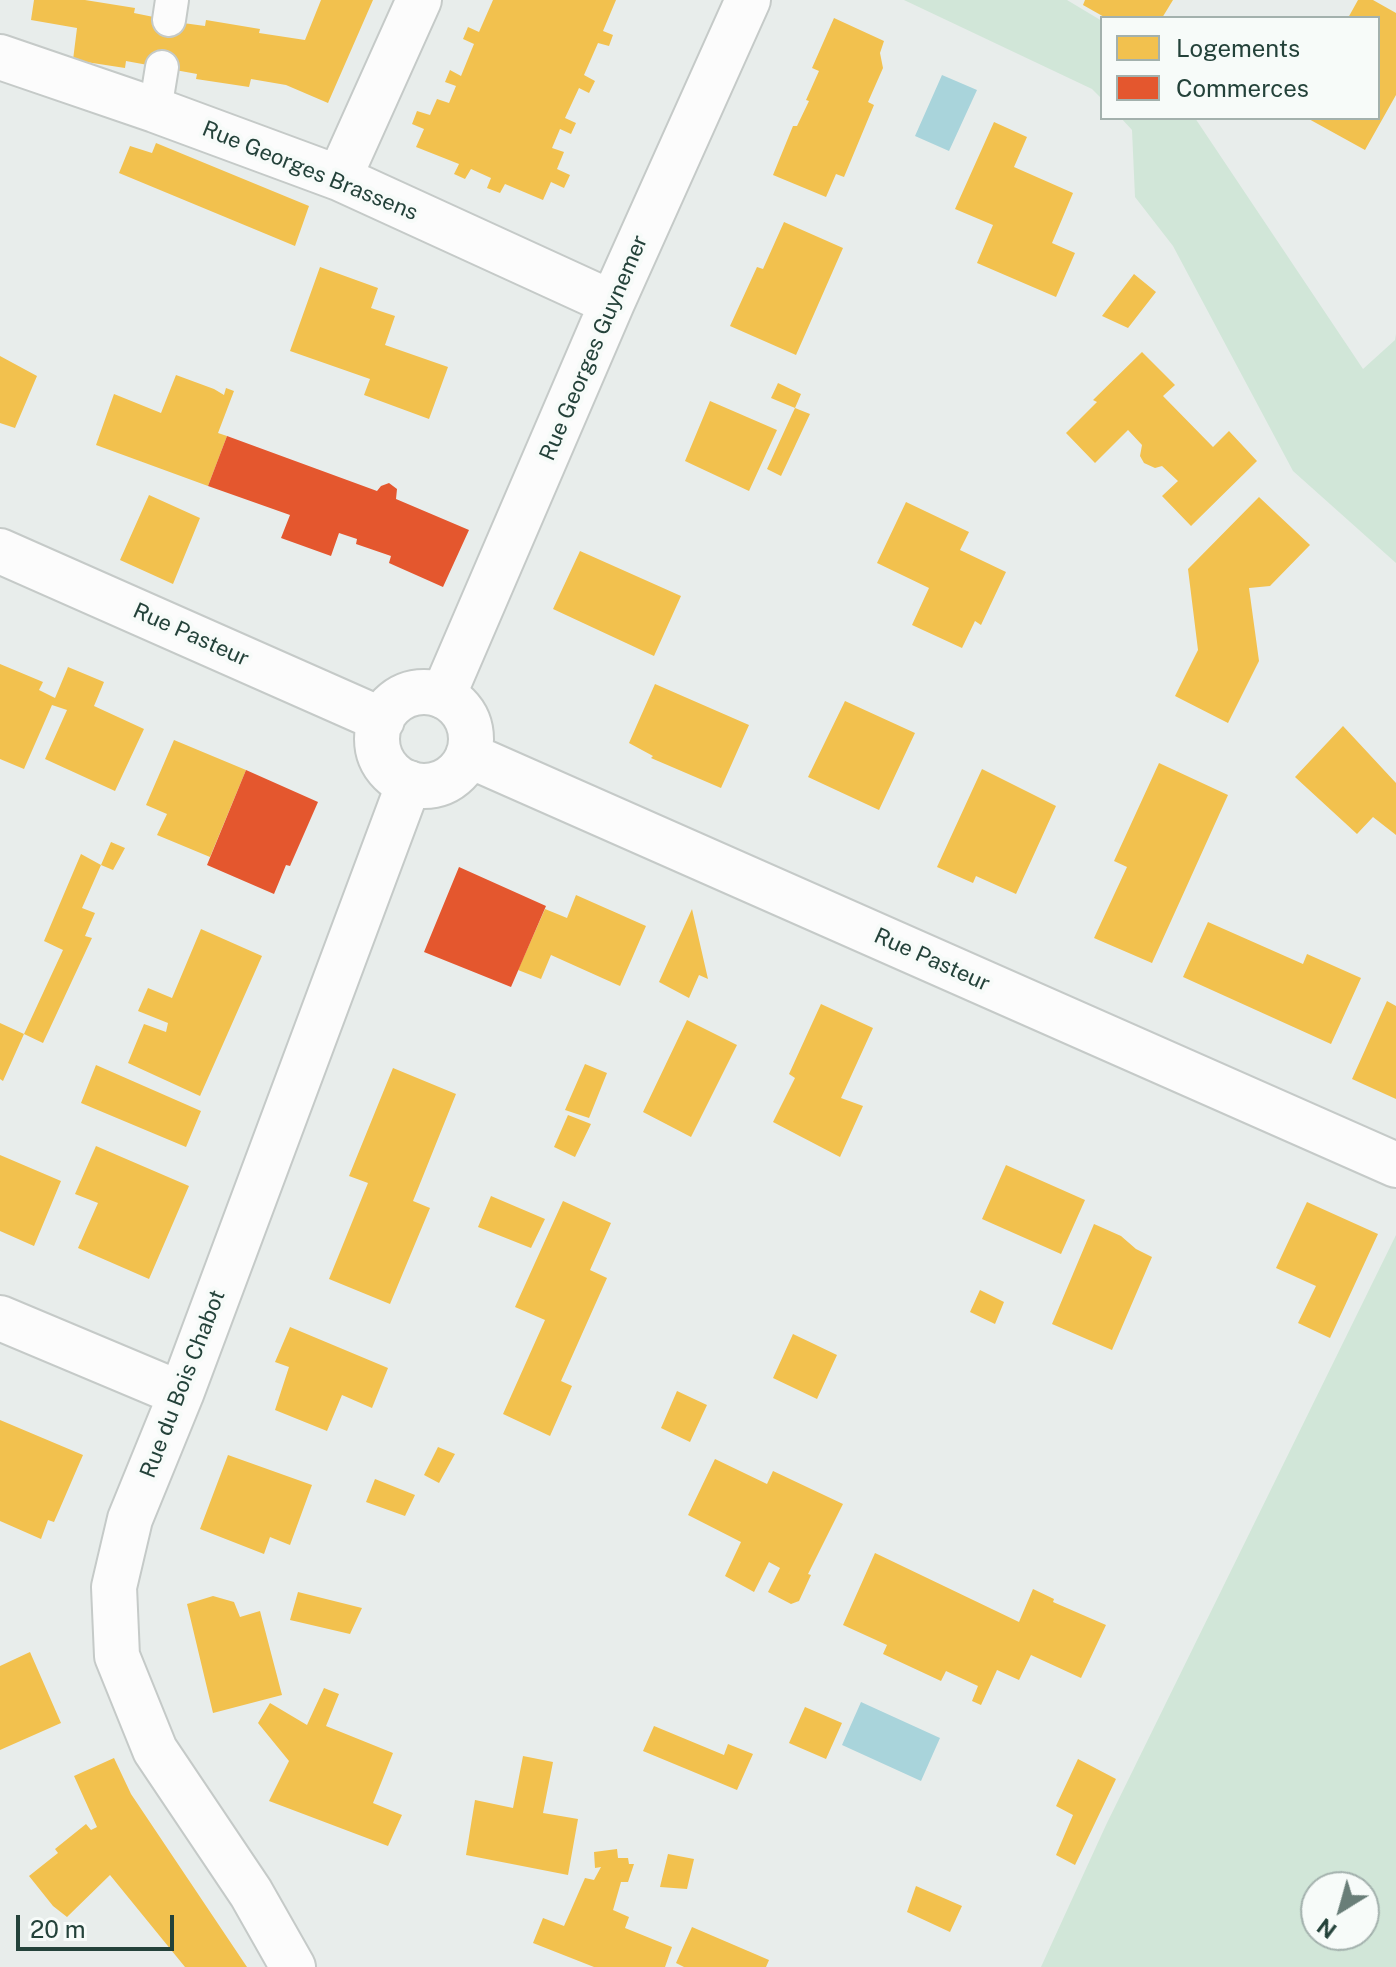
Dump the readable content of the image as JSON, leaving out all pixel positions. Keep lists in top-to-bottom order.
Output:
{
  "streets": {
    "street": [
      "Rue Georges Brassens",
      "Rue Georges Guynemer",
      "Rue Pasteur",
      "Rue du Bois Chabot"
    ]
  },
  "crossings": [
    ["Rue Georges Brassens", "Rue Georges Guynemer"],
    ["Rue Georges Guynemer", "Rue Pasteur"],
    ["Rue Georges Guynemer", "Rue du Bois Chabot"],
    ["Rue Pasteur", "Rue du Bois Chabot"]
  ],
  "legend": ["Logements", "Commerces"],
  "scale_bar": "20 m",
  "north": "bottom left"
}
